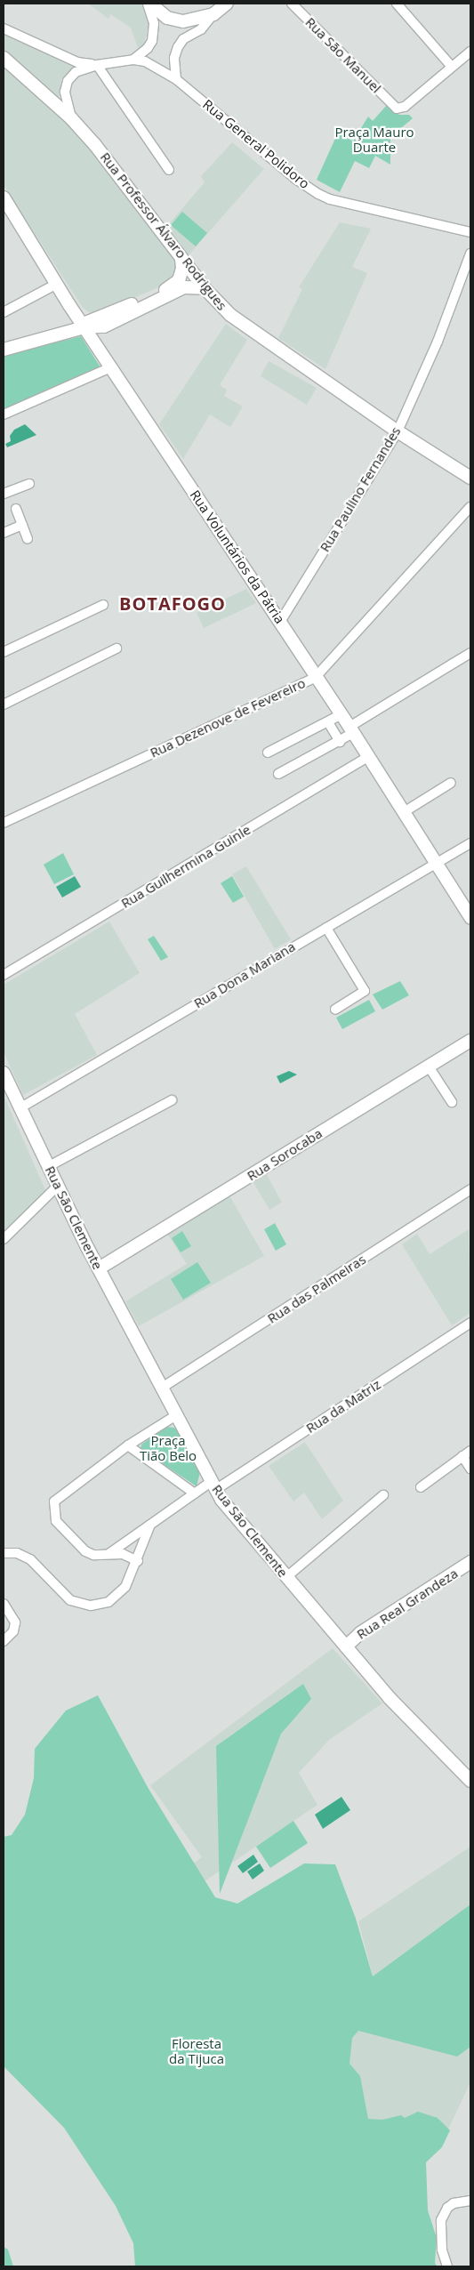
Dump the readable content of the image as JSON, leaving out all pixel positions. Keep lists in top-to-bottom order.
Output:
{
  "streets": {
    "main road": [
      "Rua Professor Álvaro Rodrigues",
      "Rua Voluntários da Pátria",
      "Rua Sorocaba",
      "Rua São Clemente",
      "Rua Real Grandeza"
    ],
    "street": [
      "Rua São Manuel",
      "Rua General Polidoro",
      "Rua Paulino Fernandes",
      "Rua Dezenove de Fevereiro",
      "Rua Guilhermina Guinle",
      "Rua Dona Mariana",
      "Rua das Palmeiras",
      "Rua da Matriz"
    ]
  },
  "crossings": [
    ["Rua Professor Álvaro Rodrigues", "Rua Paulino Fernandes"],
    ["Rua Paulino Fernandes", "Rua Voluntários da Pátria"],
    ["Rua Voluntários da Pátria", "Rua Dezenove de Fevereiro"],
    ["Rua Voluntários da Pátria", "Rua Guilhermina Guinle"],
    ["Rua Voluntários da Pátria", "Rua Dona Mariana"],
    ["Rua Dona Mariana", "Rua São Clemente"],
    ["Rua Sorocaba", "Rua São Clemente"],
    ["Rua São Clemente", "Rua das Palmeiras"],
    ["Rua São Clemente", "Rua da Matriz"],
    ["Rua São Clemente", "Rua Real Grandeza"]
  ],
  "districts": ["BOTAFOGO"],
  "parks": ["Praça Mauro Duarte", "Praça Tião Belo", "Floresta da Tijuca"]
}
